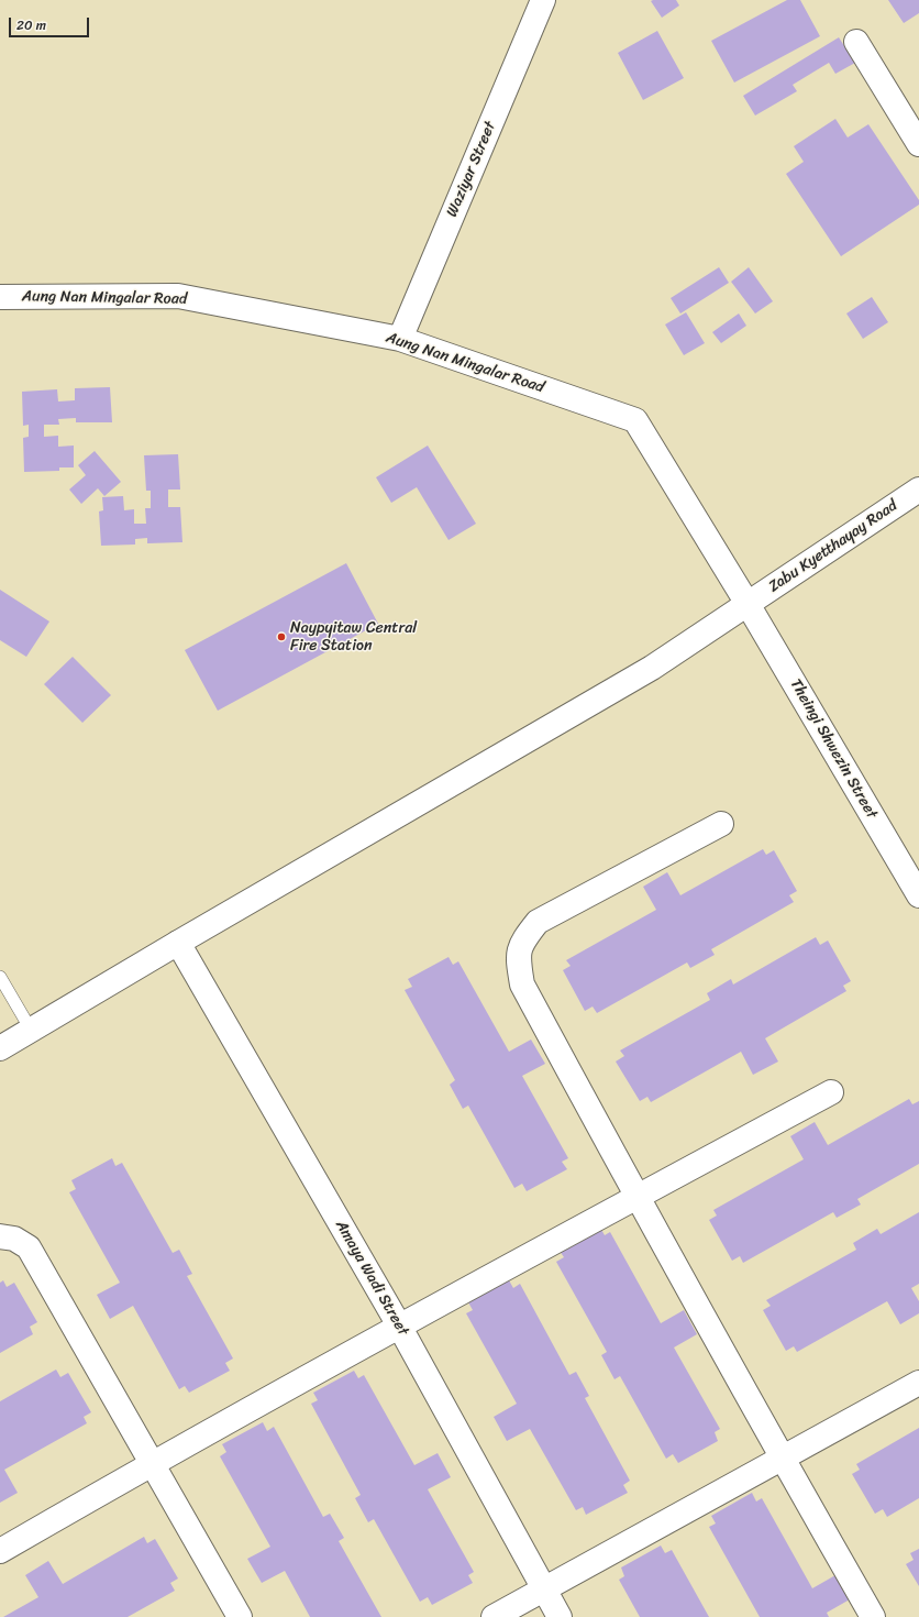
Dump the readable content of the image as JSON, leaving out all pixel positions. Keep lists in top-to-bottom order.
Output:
{
  "streets": {
    "street": [
      "Waziyar Street",
      "Aung Nan Mingalar Road",
      "Zabu Kyetthayay Road",
      "Theingi Shwezin Street",
      "Amaya Wadi Street"
    ]
  },
  "crossings": [
    ["Waziyar Street", "Aung Nan Mingalar Road"],
    ["Aung Nan Mingalar Road", "Zabu Kyetthayay Road"],
    ["Aung Nan Mingalar Road", "Theingi Shwezin Street"],
    ["Zabu Kyetthayay Road", "Theingi Shwezin Street"],
    ["Zabu Kyetthayay Road", "Amaya Wadi Street"]
  ],
  "places": ["Naypyitaw Central Fire Station"],
  "scale_bar": "20 m"
}
